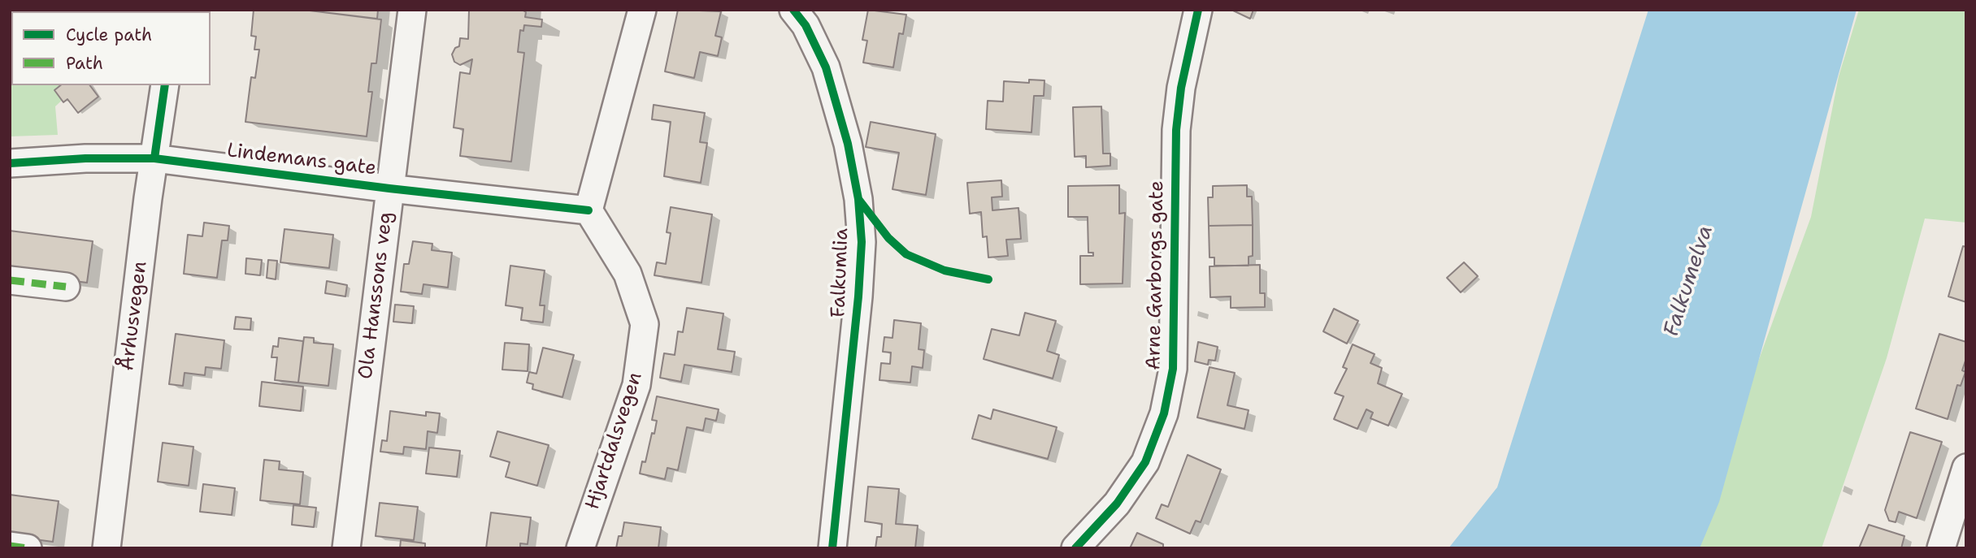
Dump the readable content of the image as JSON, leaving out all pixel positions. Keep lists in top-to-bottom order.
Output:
{
  "streets": {
    "street": [
      "Lindemans gate",
      "Falkumlia",
      "Arne Garborgs gate",
      "Ola Hanssons veg",
      "Århusvegen",
      "Hjartdalsvegen"
    ]
  },
  "crossings": [
    ["Lindemans gate", "Ola Hanssons veg"],
    ["Lindemans gate", "Århusvegen"],
    ["Lindemans gate", "Hjartdalsvegen"]
  ],
  "water": ["Falkumelva"],
  "legend": ["Cycle path", "Path"]
}
